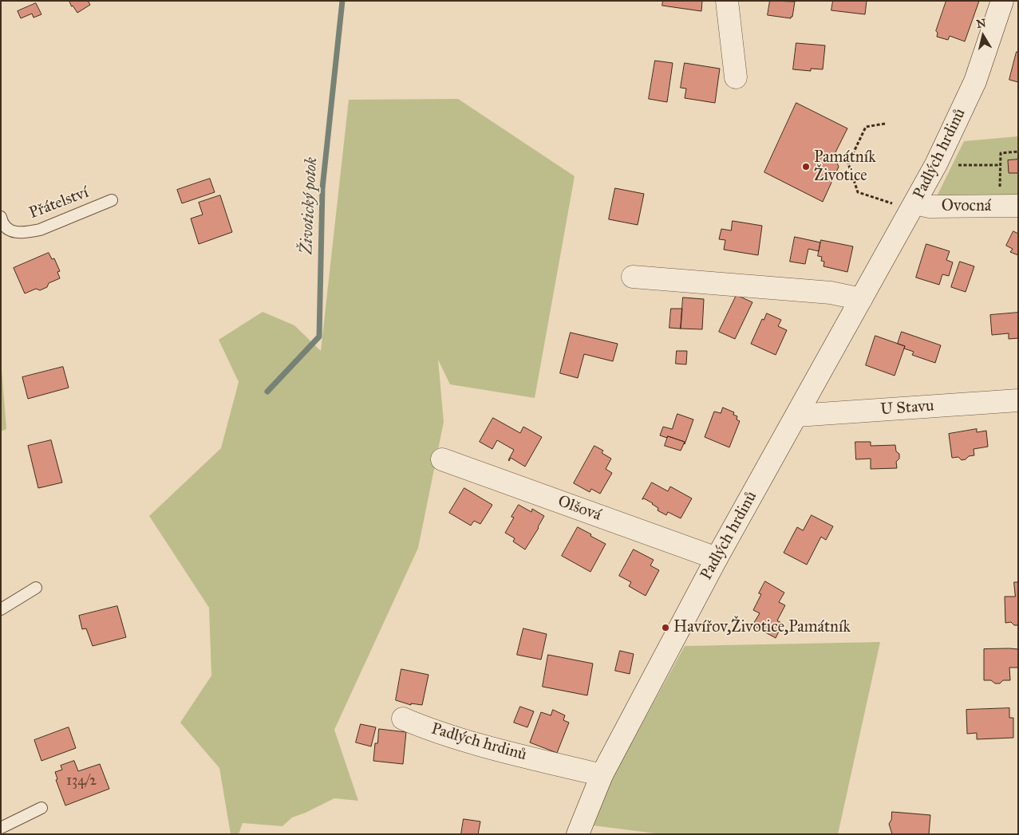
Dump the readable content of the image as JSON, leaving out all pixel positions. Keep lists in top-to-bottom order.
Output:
{
  "streets": {
    "street": [
      "Padlých hrdinů",
      "Ovocná",
      "U Stavu",
      "Olšová"
    ],
    "lane": ["Přátelství"]
  },
  "crossings": [
    ["Padlých hrdinů", "Ovocná"],
    ["Padlých hrdinů", "U Stavu"],
    ["Padlých hrdinů", "Olšová"]
  ],
  "water": ["Životický potok"],
  "places": ["Památník Životice", "Havířov,Životice,Památník"],
  "house_numbers": ["134/2"],
  "north": "top"
}
